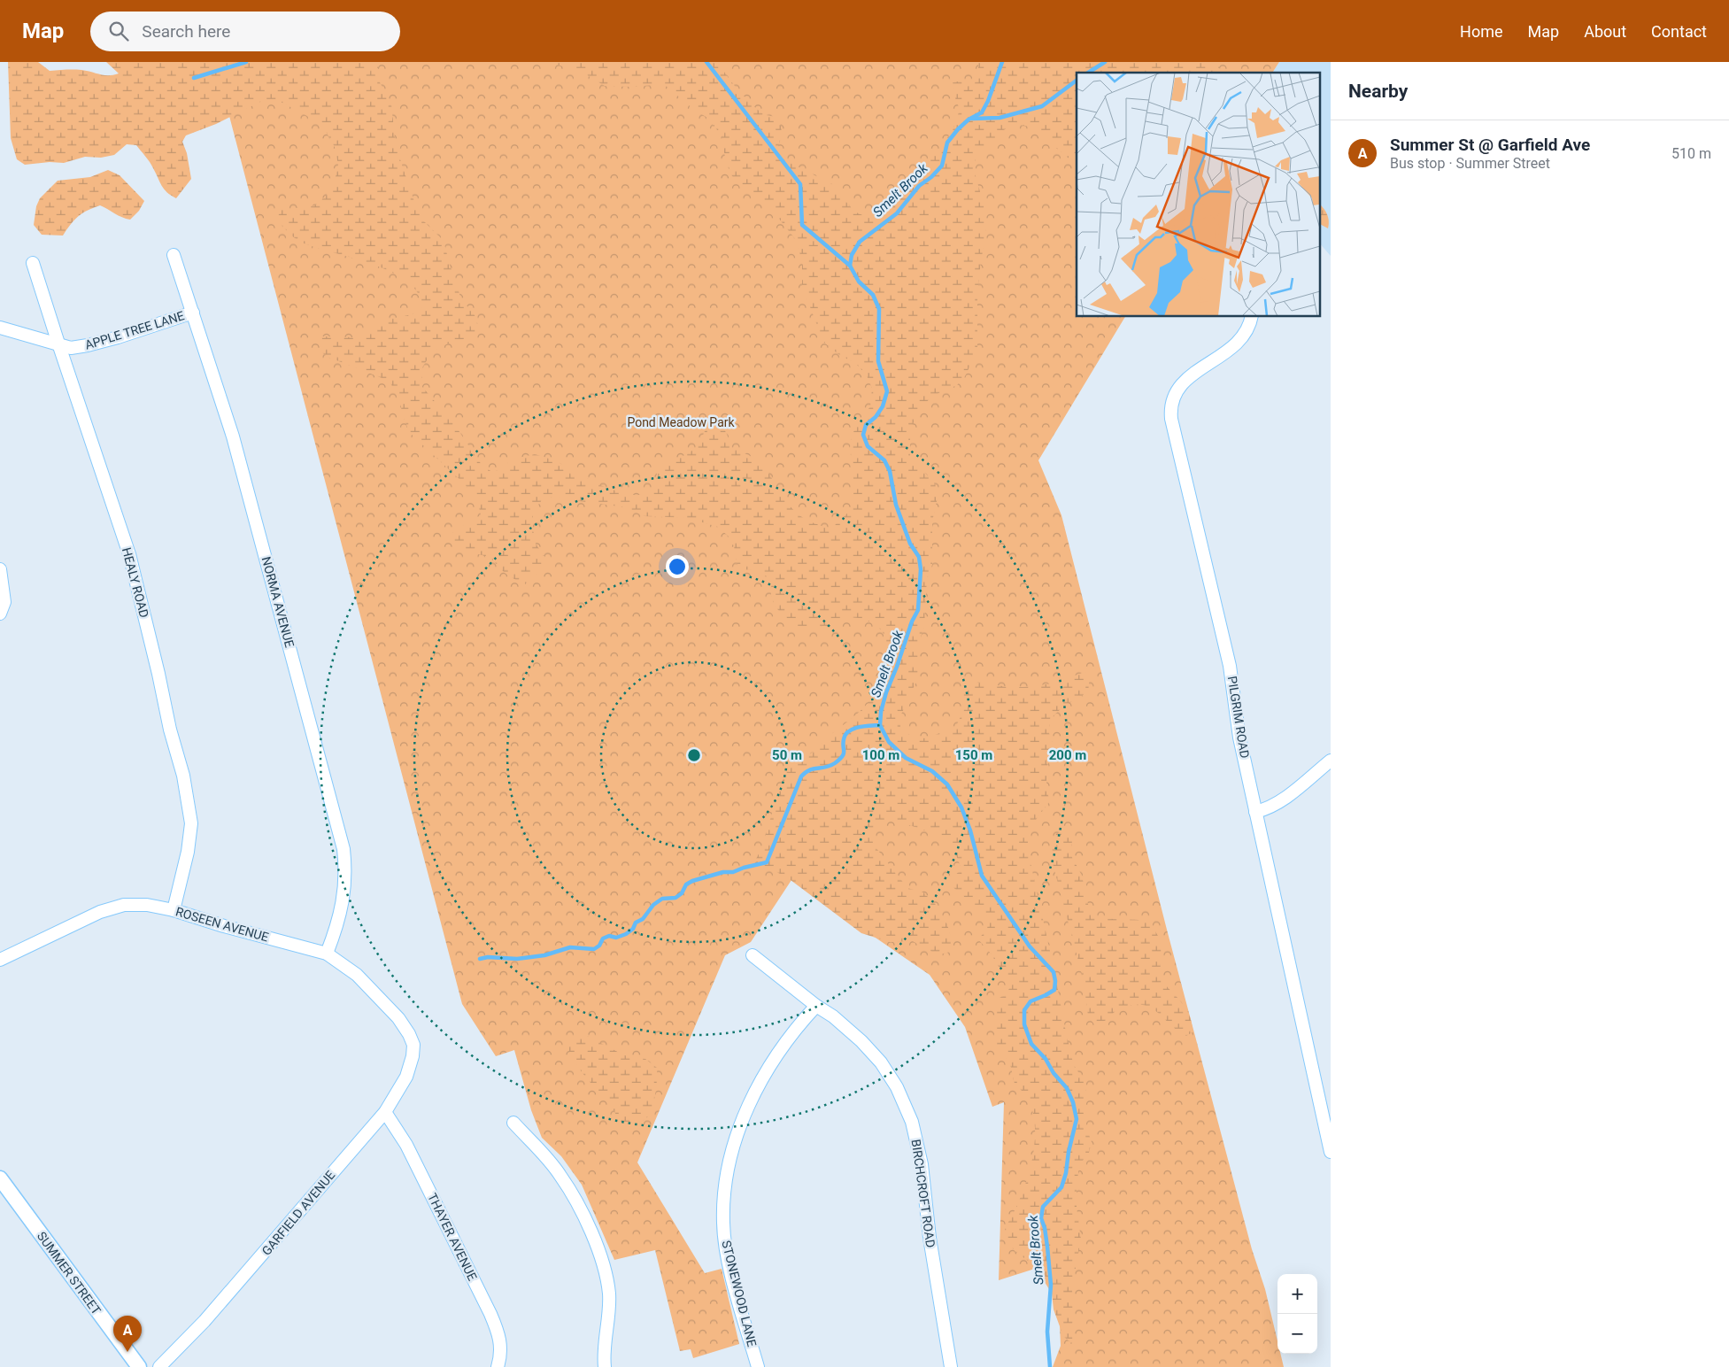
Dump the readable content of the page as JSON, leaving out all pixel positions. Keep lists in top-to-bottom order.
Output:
{
  "streets": {
    "street": [
      "APPLE TREE LANE",
      "HEALY ROAD",
      "NORMA AVENUE",
      "PILGRIM ROAD",
      "ROSEEN AVENUE",
      "BIRCHCROFT ROAD",
      "GARFIELD AVENUE",
      "THAYER AVENUE",
      "SUMMER STREET",
      "STONEWOOD LANE"
    ]
  },
  "crossings": [
    ["APPLE TREE LANE", "HEALY ROAD"],
    ["APPLE TREE LANE", "NORMA AVENUE"],
    ["HEALY ROAD", "ROSEEN AVENUE"],
    ["NORMA AVENUE", "ROSEEN AVENUE"],
    ["ROSEEN AVENUE", "GARFIELD AVENUE"],
    ["BIRCHCROFT ROAD", "STONEWOOD LANE"],
    ["GARFIELD AVENUE", "THAYER AVENUE"]
  ],
  "water": ["Smelt Brook"],
  "parks": ["Pond Meadow Park"],
  "page": {
    "header": "Map",
    "search": "Search here",
    "nav": [
      "Home",
      "Map",
      "About",
      "Contact"
    ],
    "heading": "Nearby",
    "list": [
      {
        "mark": "A",
        "name": "Summer St @ Garfield Ave",
        "note": "Bus stop · Summer Street",
        "value": "510 m"
      }
    ],
    "map_buttons": ["+", "−"],
    "pins": "A"
  },
  "rings": [
    "50 m",
    "100 m",
    "150 m",
    "200 m"
  ]
}
